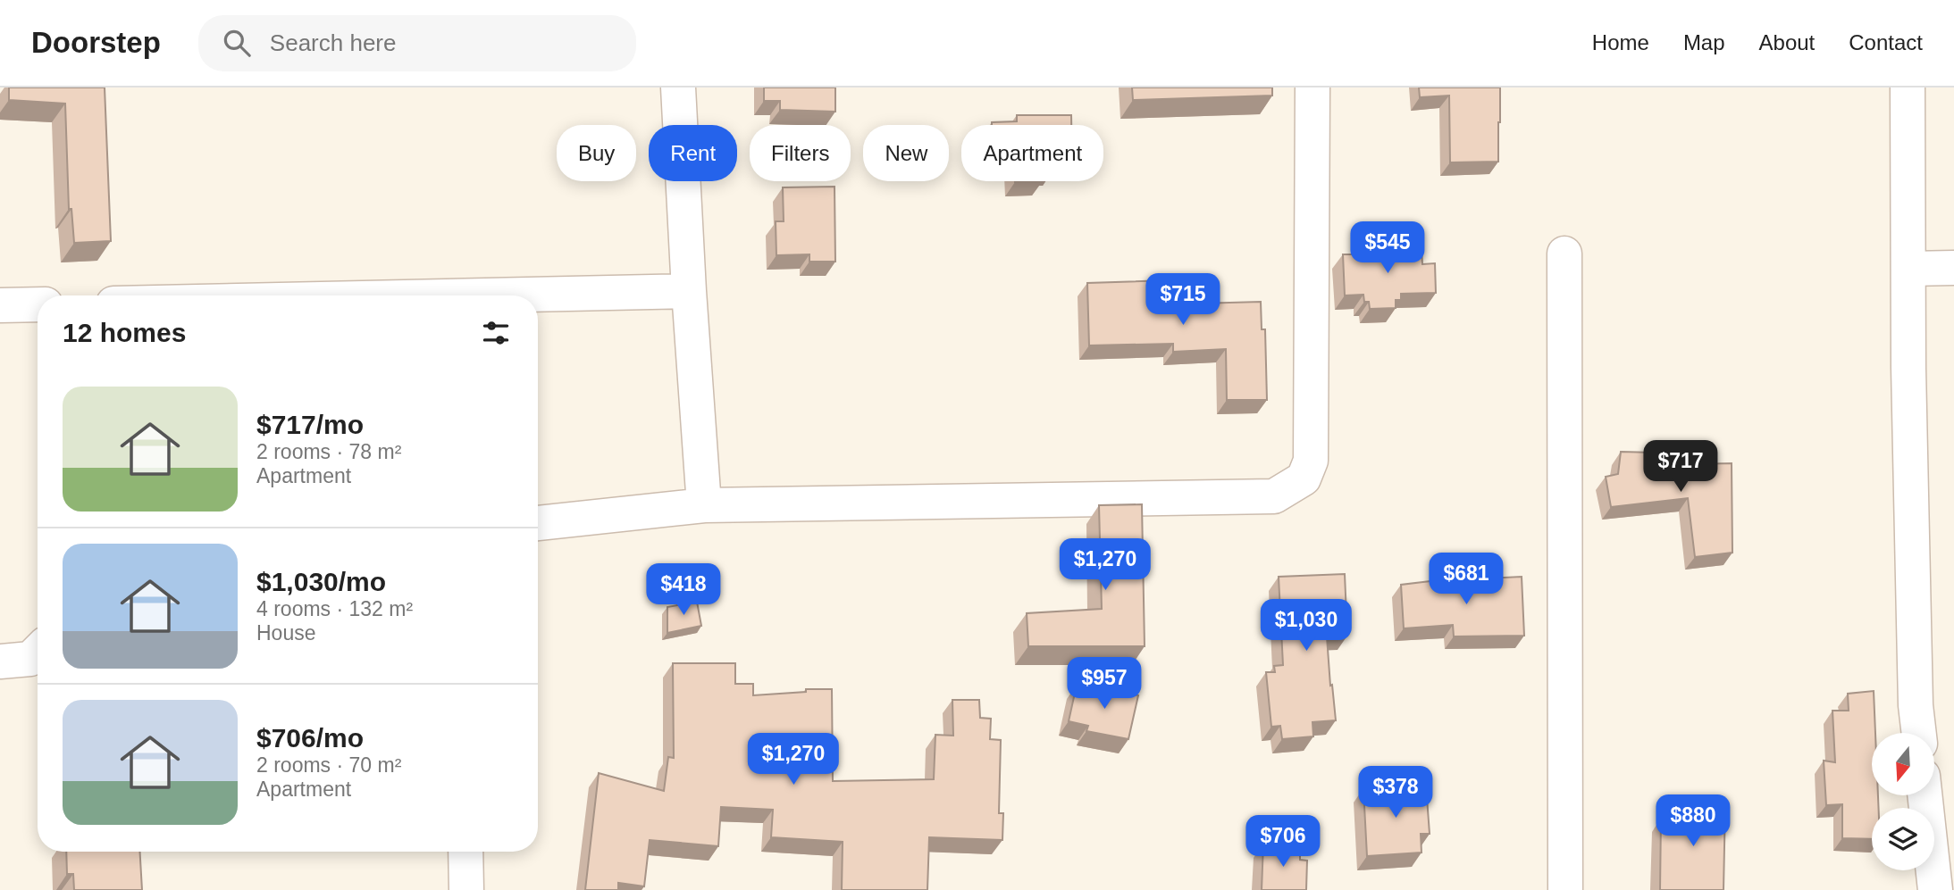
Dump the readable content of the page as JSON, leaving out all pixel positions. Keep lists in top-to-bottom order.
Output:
{
  "north": "bottom",
  "page": {
    "header": "Doorstep",
    "search": "Search here",
    "nav": [
      "Home",
      "Map",
      "About",
      "Contact"
    ],
    "chip": [
      "Buy",
      "Rent",
      "Filters",
      "New",
      "Apartment"
    ],
    "price": [
      "$545",
      "$715",
      "$717",
      "$1,270",
      "$681",
      "$418",
      "$1,030",
      "$957",
      "$1,270",
      "$378",
      "$880",
      "$706"
    ],
    "heading": "12 homes",
    "list": [
      {
        "name": "$717/mo",
        "note": "2 rooms · 78 m² · Apartment"
      },
      {
        "name": "$1,030/mo",
        "note": "4 rooms · 132 m² · House"
      },
      {
        "name": "$706/mo",
        "note": "2 rooms · 70 m² · Apartment"
      }
    ]
  }
}
